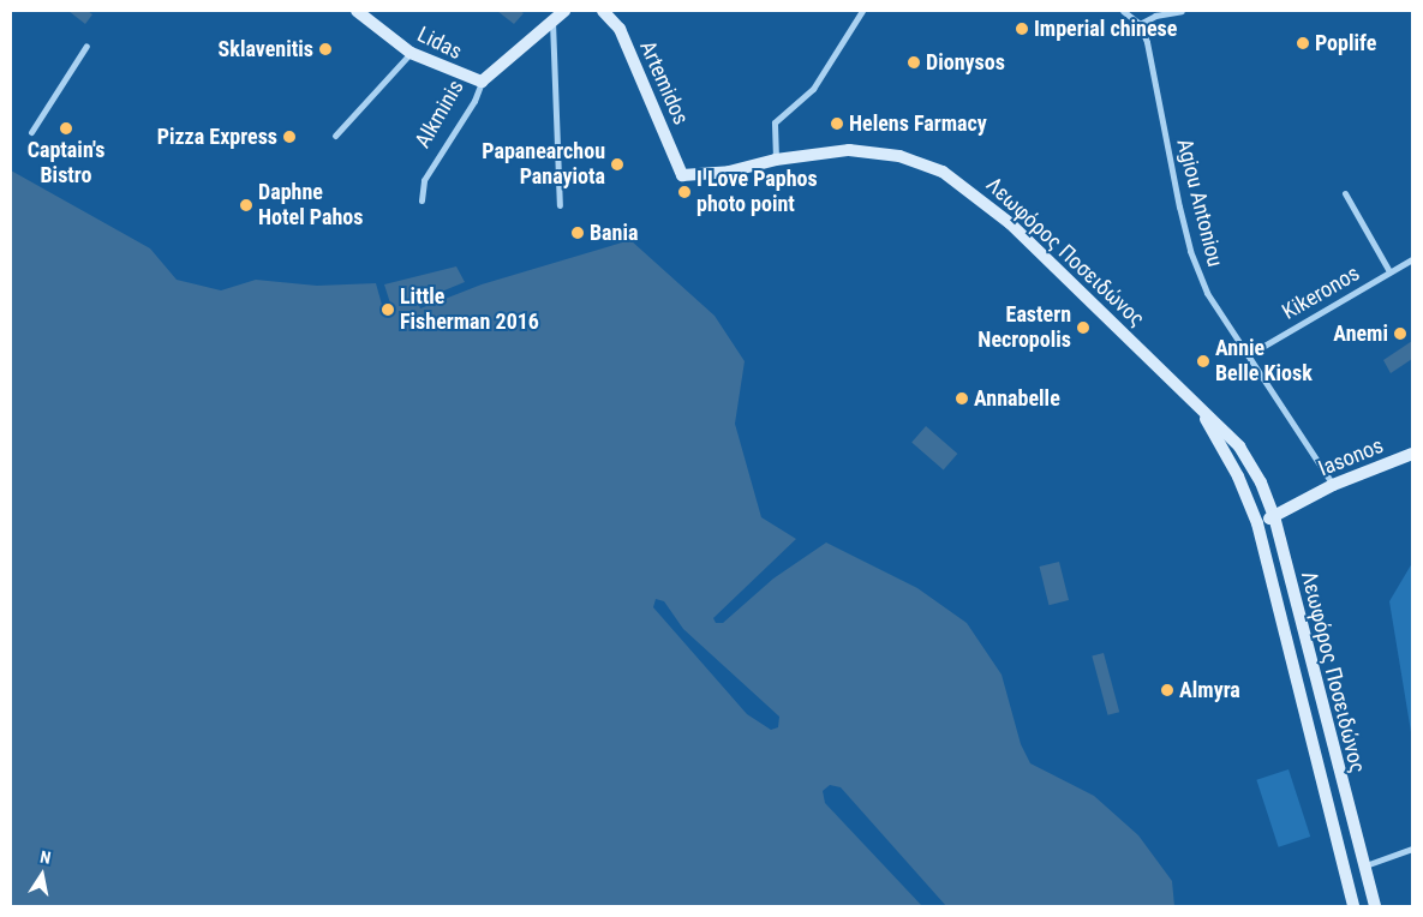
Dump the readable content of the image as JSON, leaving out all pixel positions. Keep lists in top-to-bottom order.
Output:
{
  "streets": {
    "main road": [
      "Lidas",
      "Artemidos",
      "Alkminis",
      "Λεωφόρος Ποσειδώνος",
      "Iasonos"
    ],
    "street": ["Agiou Antoniou", "Kikeronos"]
  },
  "crossings": [
    ["Lidas", "Alkminis"],
    ["Artemidos", "Λεωφόρος Ποσειδώνος"],
    ["Agiou Antoniou", "Kikeronos"],
    ["Agiou Antoniou", "Iasonos"],
    ["Λεωφόρος Ποσειδώνος", "Iasonos"]
  ],
  "places": [
    "Imperial chinese",
    "Poplife",
    "Sklavenitis",
    "Dionysos",
    "Helens Farmacy",
    "Captain's Bistro",
    "Pizza Express",
    "Papanearchou Panayiota",
    "I Love Paphos photo point",
    "Daphne Hotel Pahos",
    "Bania",
    "Little Fisherman 2016",
    "Eastern Necropolis",
    "Anemi",
    "Annie Belle Kiosk",
    "Annabelle",
    "Almyra"
  ],
  "north": "top"
}
